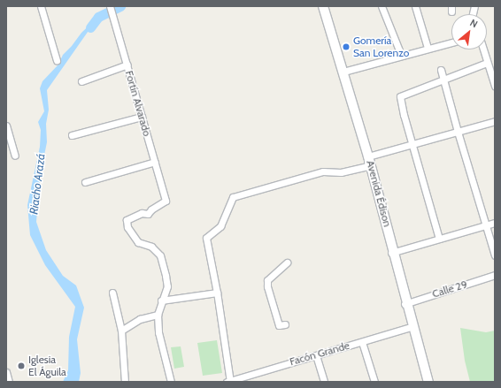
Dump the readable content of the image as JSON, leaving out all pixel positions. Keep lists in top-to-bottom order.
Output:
{
  "streets": {
    "main road": ["Avenida Édison"],
    "street": ["Fortín Alvarado", "Calle 29", "Facón Grande"]
  },
  "crossings": [
    ["Avenida Édison", "Calle 29"],
    ["Avenida Édison", "Facón Grande"]
  ],
  "water": ["Riacho Arazá"],
  "places": ["Gomería San Lorenzo", "Iglesia El Águila"],
  "north": "top right"
}
